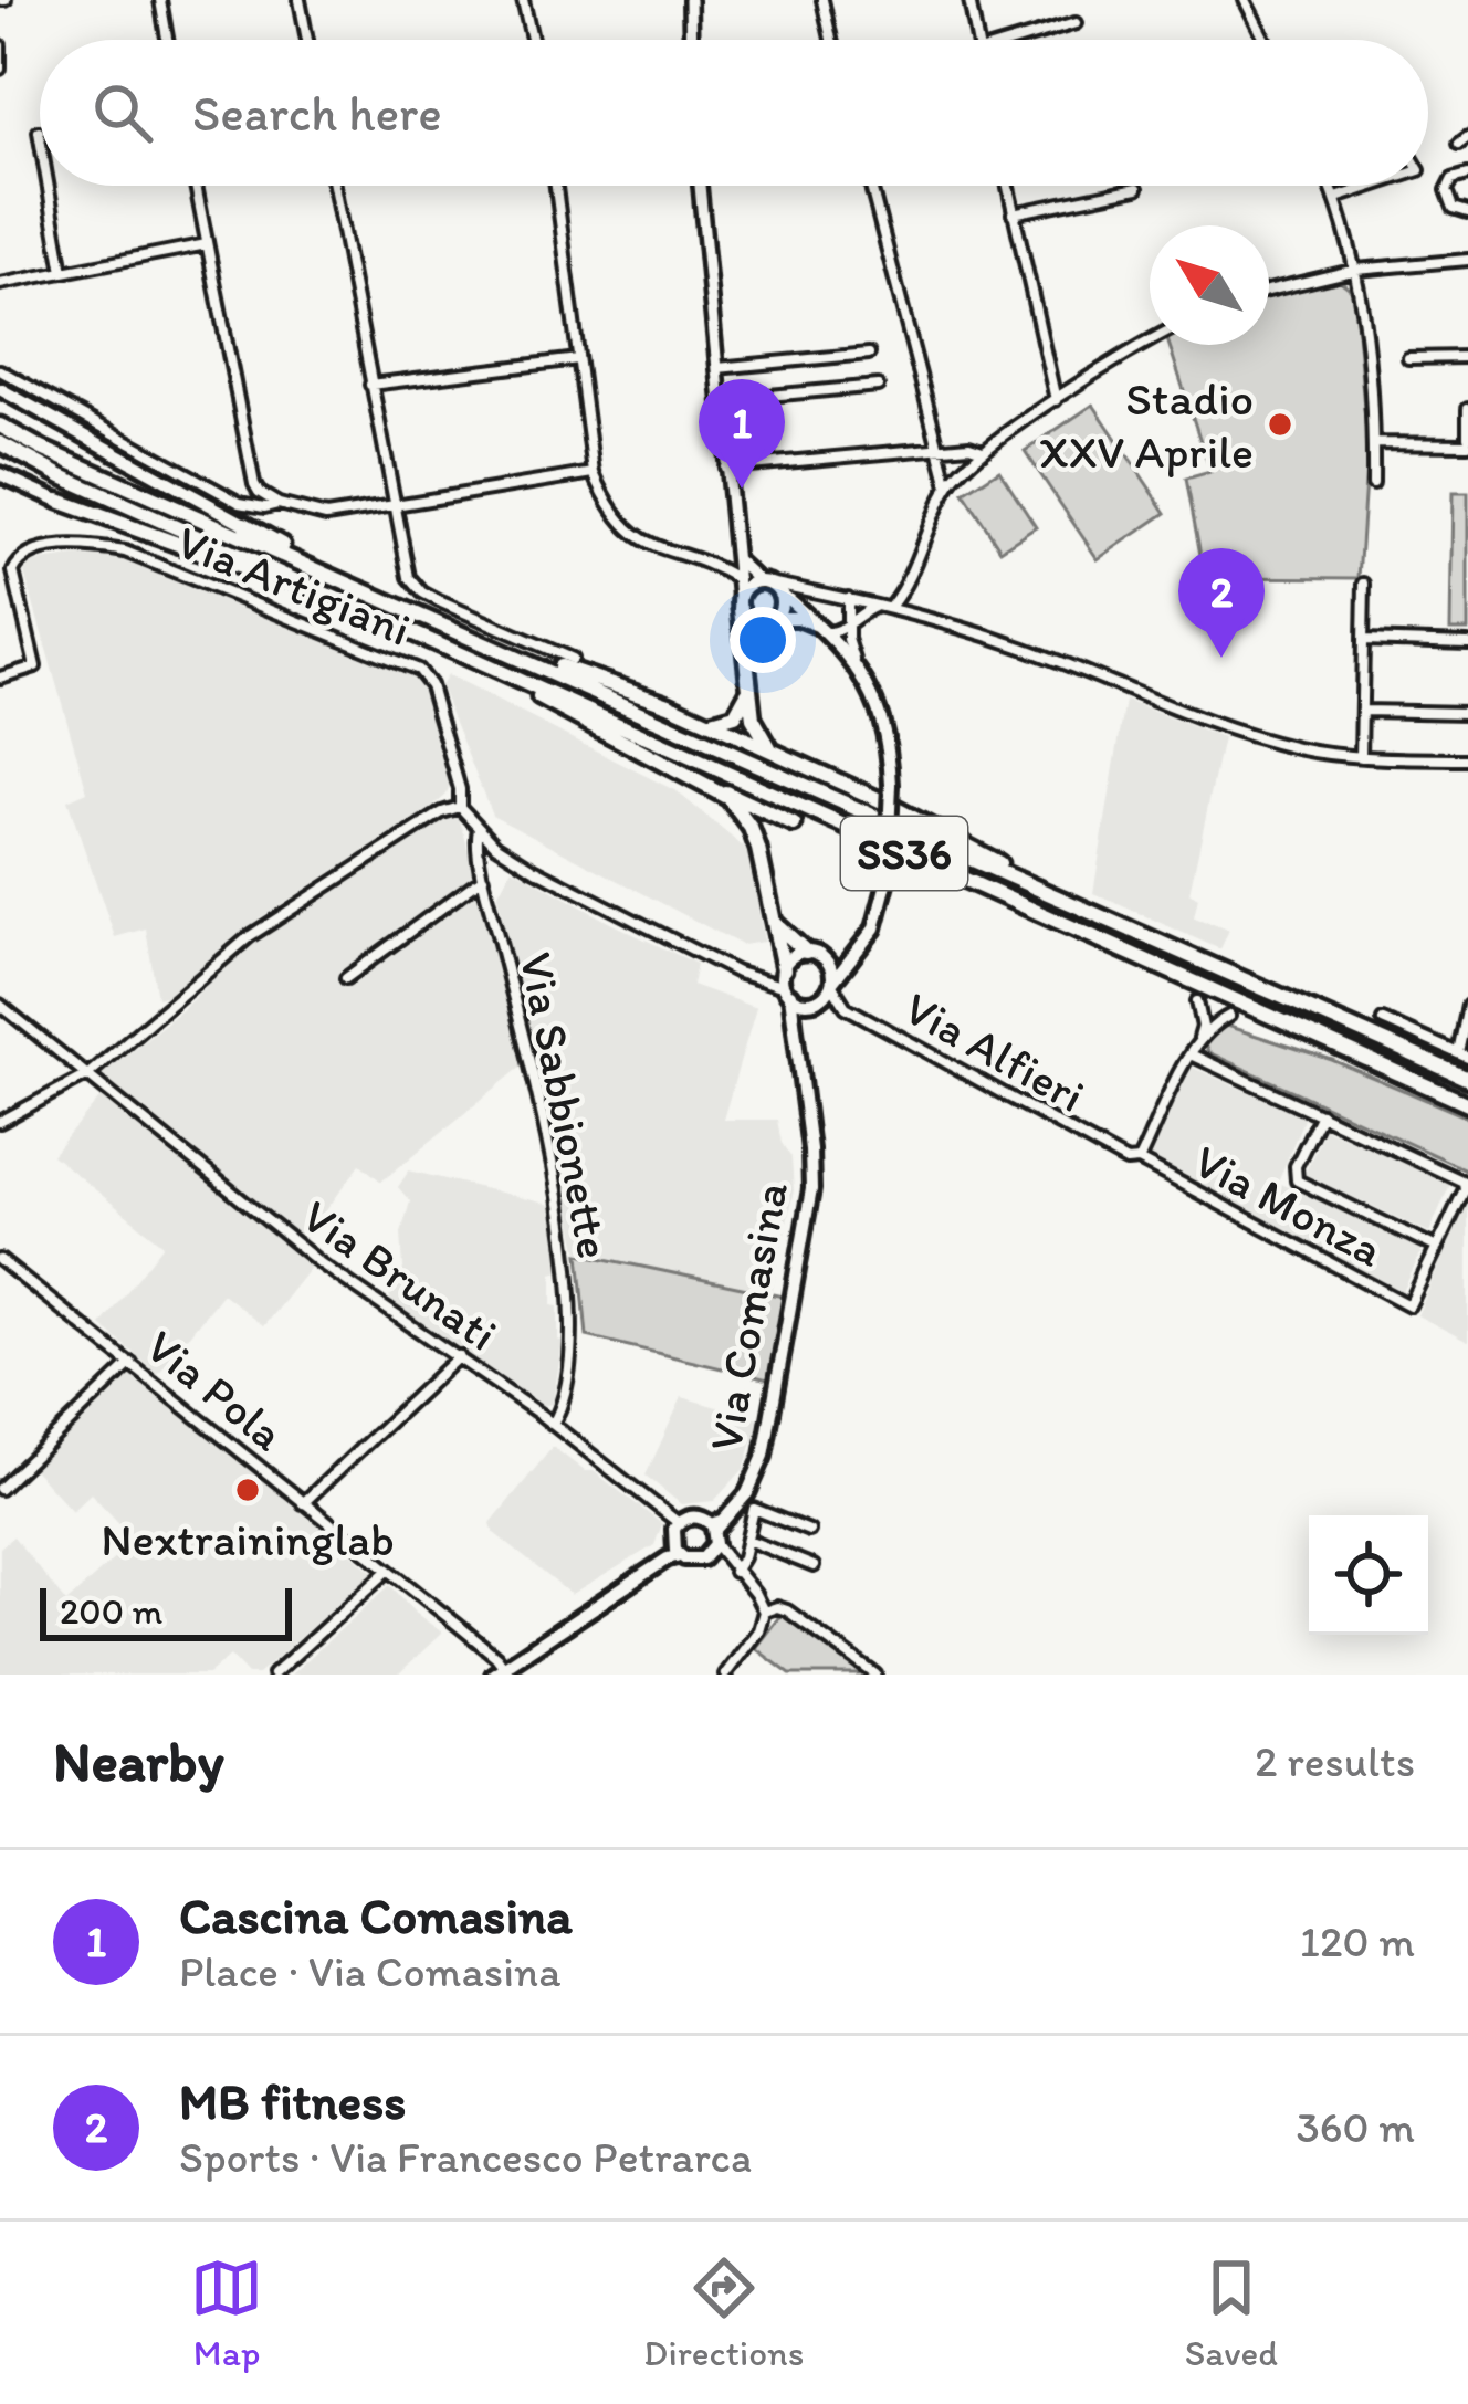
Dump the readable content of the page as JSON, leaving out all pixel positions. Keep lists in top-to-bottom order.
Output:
{
  "streets": {
    "highway": ["SS36"],
    "main road": ["Via Comasina"],
    "street": [
      "Via Artigiani",
      "Via Alfieri",
      "Via Sabbionette",
      "Via Monza",
      "Via Brunati",
      "Via Pola"
    ]
  },
  "crossings": [
    ["Via Alfieri", "Via Monza"],
    ["Via Alfieri", "Via Comasina"],
    ["Via Sabbionette", "Via Brunati"],
    ["Via Brunati", "Via Comasina"]
  ],
  "places": ["Stadio XXV Aprile", "Nextraininglab"],
  "scale_bar": "200 m",
  "north": "top left",
  "page": {
    "search": "Search here",
    "pins": ["1", "2"],
    "scale": "200 m",
    "heading": ["Nearby", "2 results"],
    "list": [
      {
        "mark": "1",
        "name": "Cascina Comasina",
        "note": "Place · Via Comasina",
        "value": "120 m"
      },
      {
        "mark": "2",
        "name": "MB fitness",
        "note": "Sports · Via Francesco Petrarca",
        "value": "360 m"
      }
    ],
    "nav": ["Map", "Directions", "Saved"]
  }
}
